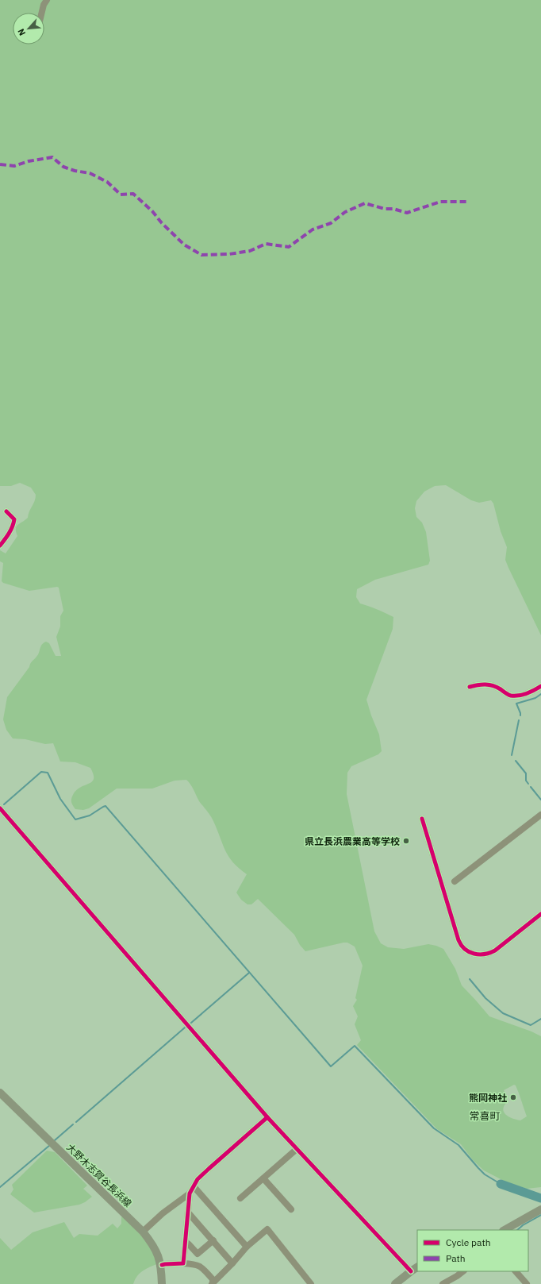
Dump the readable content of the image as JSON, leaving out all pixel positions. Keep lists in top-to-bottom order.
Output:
{
  "streets": {
    "main road": ["大野木志賀谷長浜線"]
  },
  "districts": ["常喜町"],
  "places": ["県立長浜農業高等学校", "熊岡神社"],
  "legend": ["Cycle path", "Path"],
  "north": "bottom left"
}
